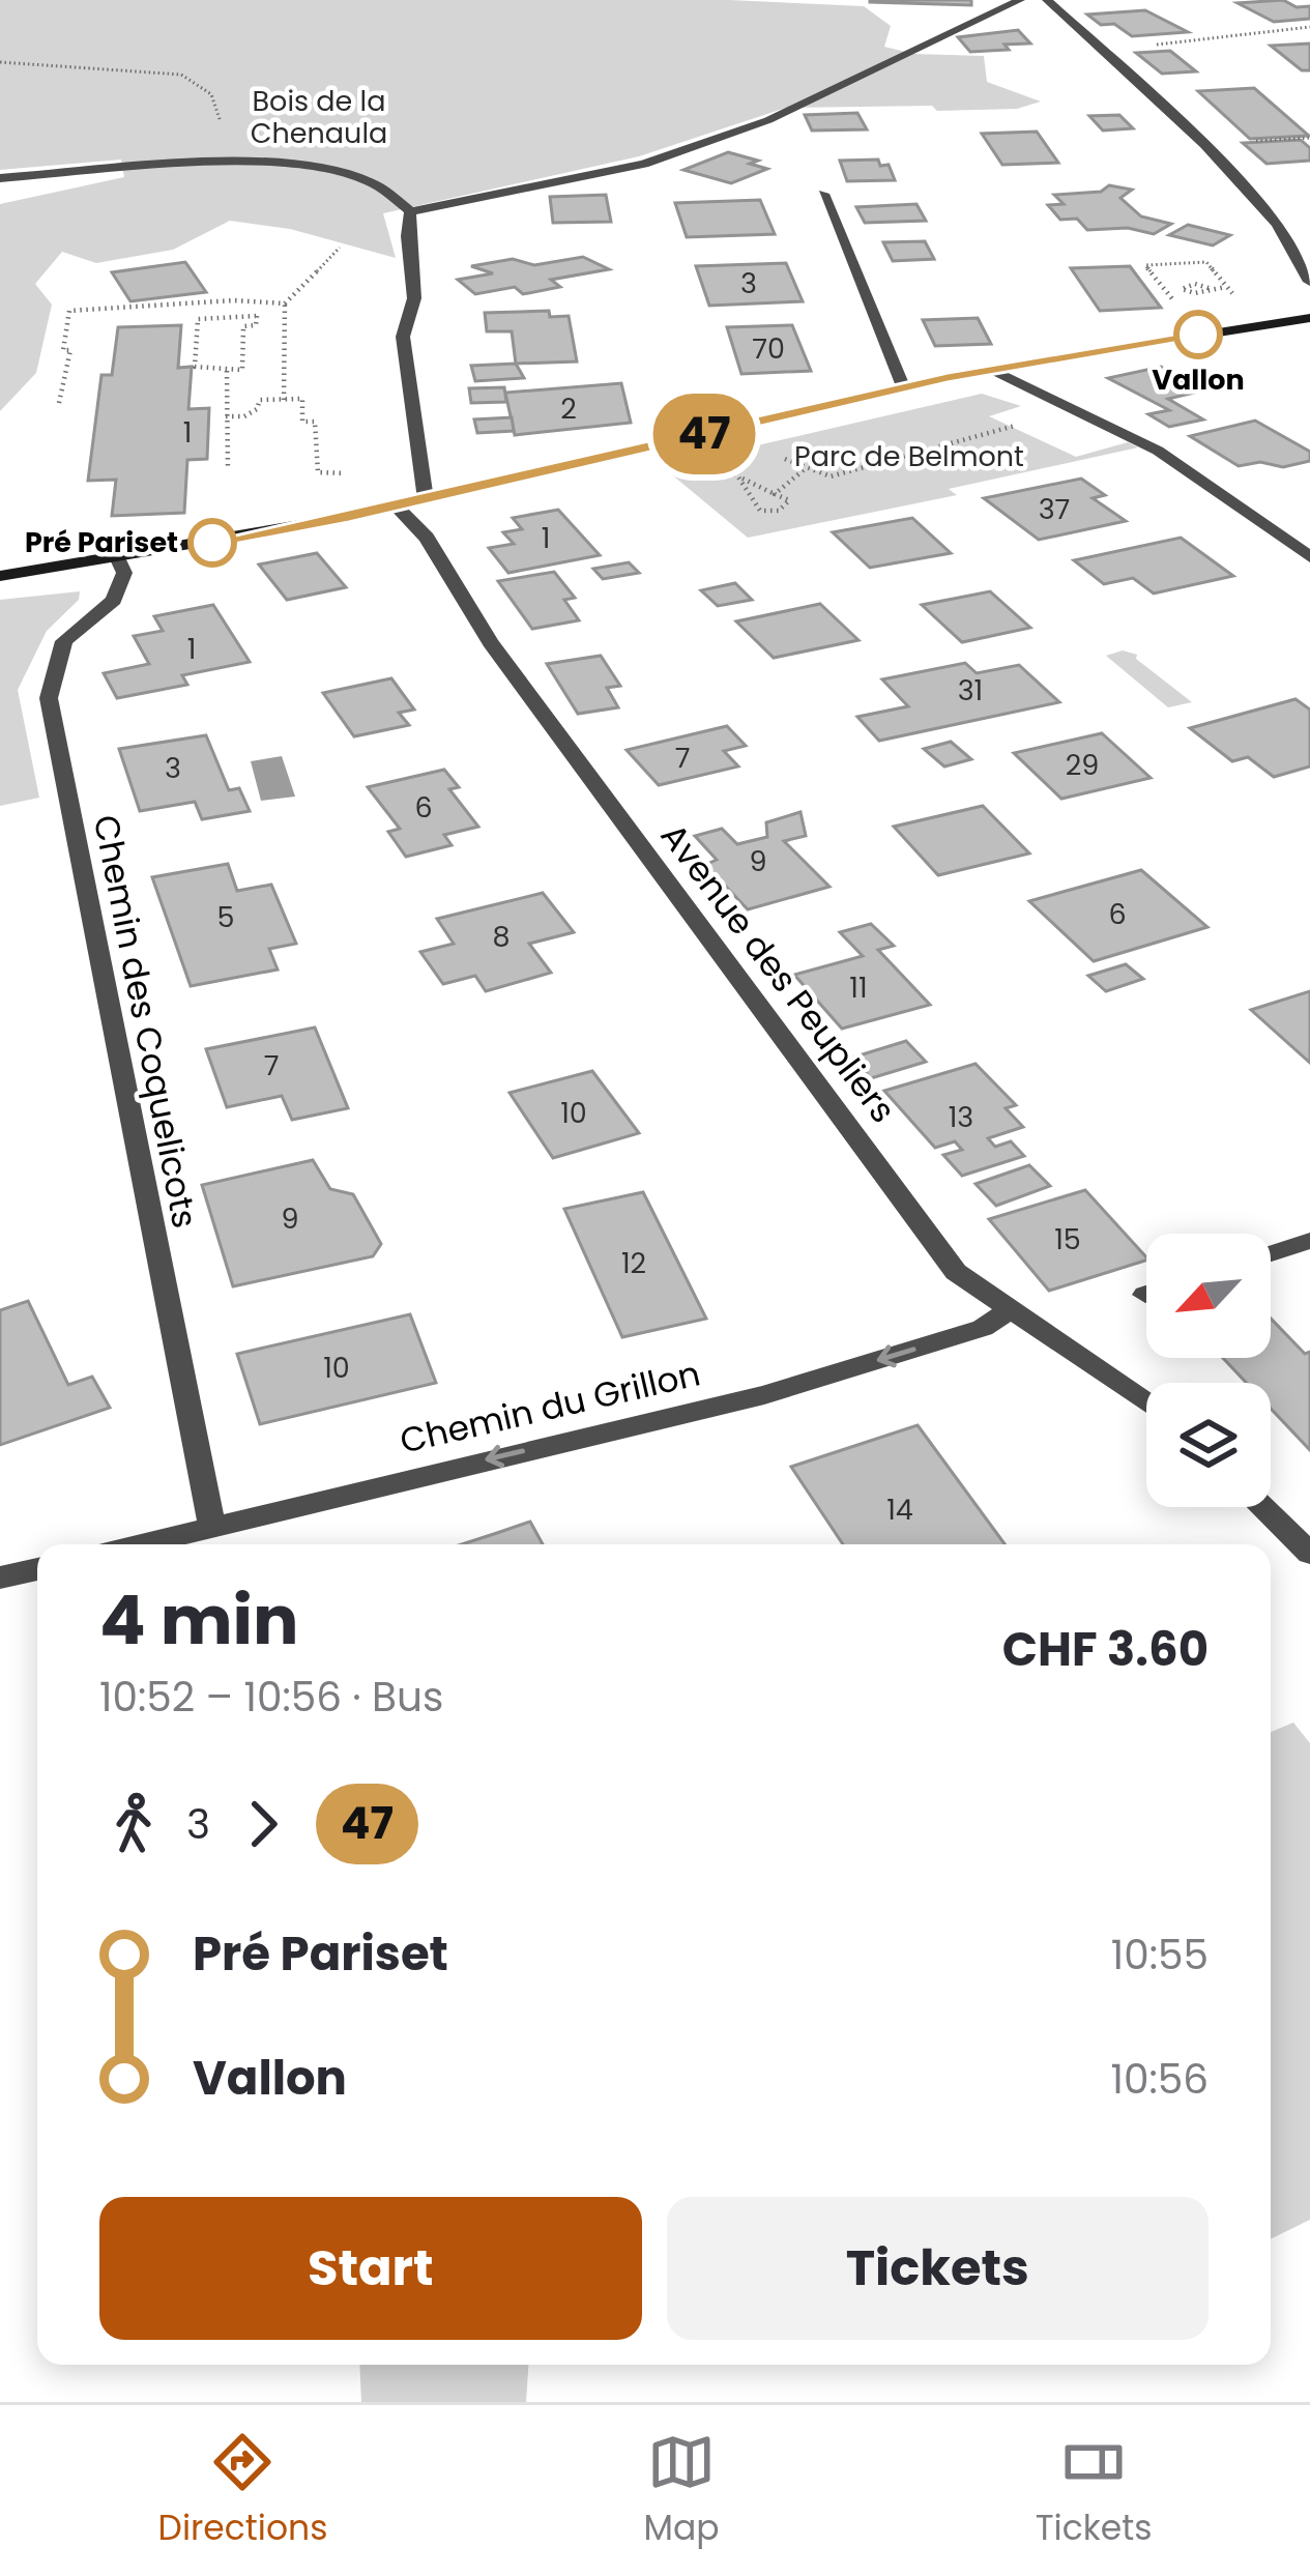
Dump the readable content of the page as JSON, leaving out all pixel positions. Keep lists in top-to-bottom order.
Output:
{
  "streets": {
    "street": ["Avenue des Peupliers", "Chemin des Coquelicots", "Chemin du Grillon"]
  },
  "crossings": [
    ["Avenue des Peupliers", "Chemin du Grillon"],
    ["Chemin des Coquelicots", "Chemin du Grillon"]
  ],
  "one_way": ["Chemin du Grillon"],
  "parks": ["Bois de la Chenaula", "Parc de Belmont"],
  "places": ["Vallon", "Pré Pariset"],
  "lines": ["bus line 47"],
  "house_numbers": [
    "3",
    "70",
    "2",
    "1",
    "37",
    "1",
    "1",
    "31",
    "7",
    "29",
    "3",
    "6",
    "9",
    "6",
    "5",
    "8",
    "11",
    "7",
    "10",
    "13",
    "9",
    "15",
    "12",
    "10",
    "14"
  ],
  "north": "bottom left",
  "page": {
    "on_map": "47",
    "heading": ["4 min", "10:52 – 10:56 · Bus", "CHF 3.60"],
    "legs": ["3", "47"],
    "list": [
      {
        "name": "Pré Pariset",
        "value": "10:55"
      },
      {
        "name": "Vallon",
        "value": "10:56"
      }
    ],
    "buttons": ["Start", "Tickets"],
    "tabs": ["Directions", "Map", "Tickets"]
  }
}
